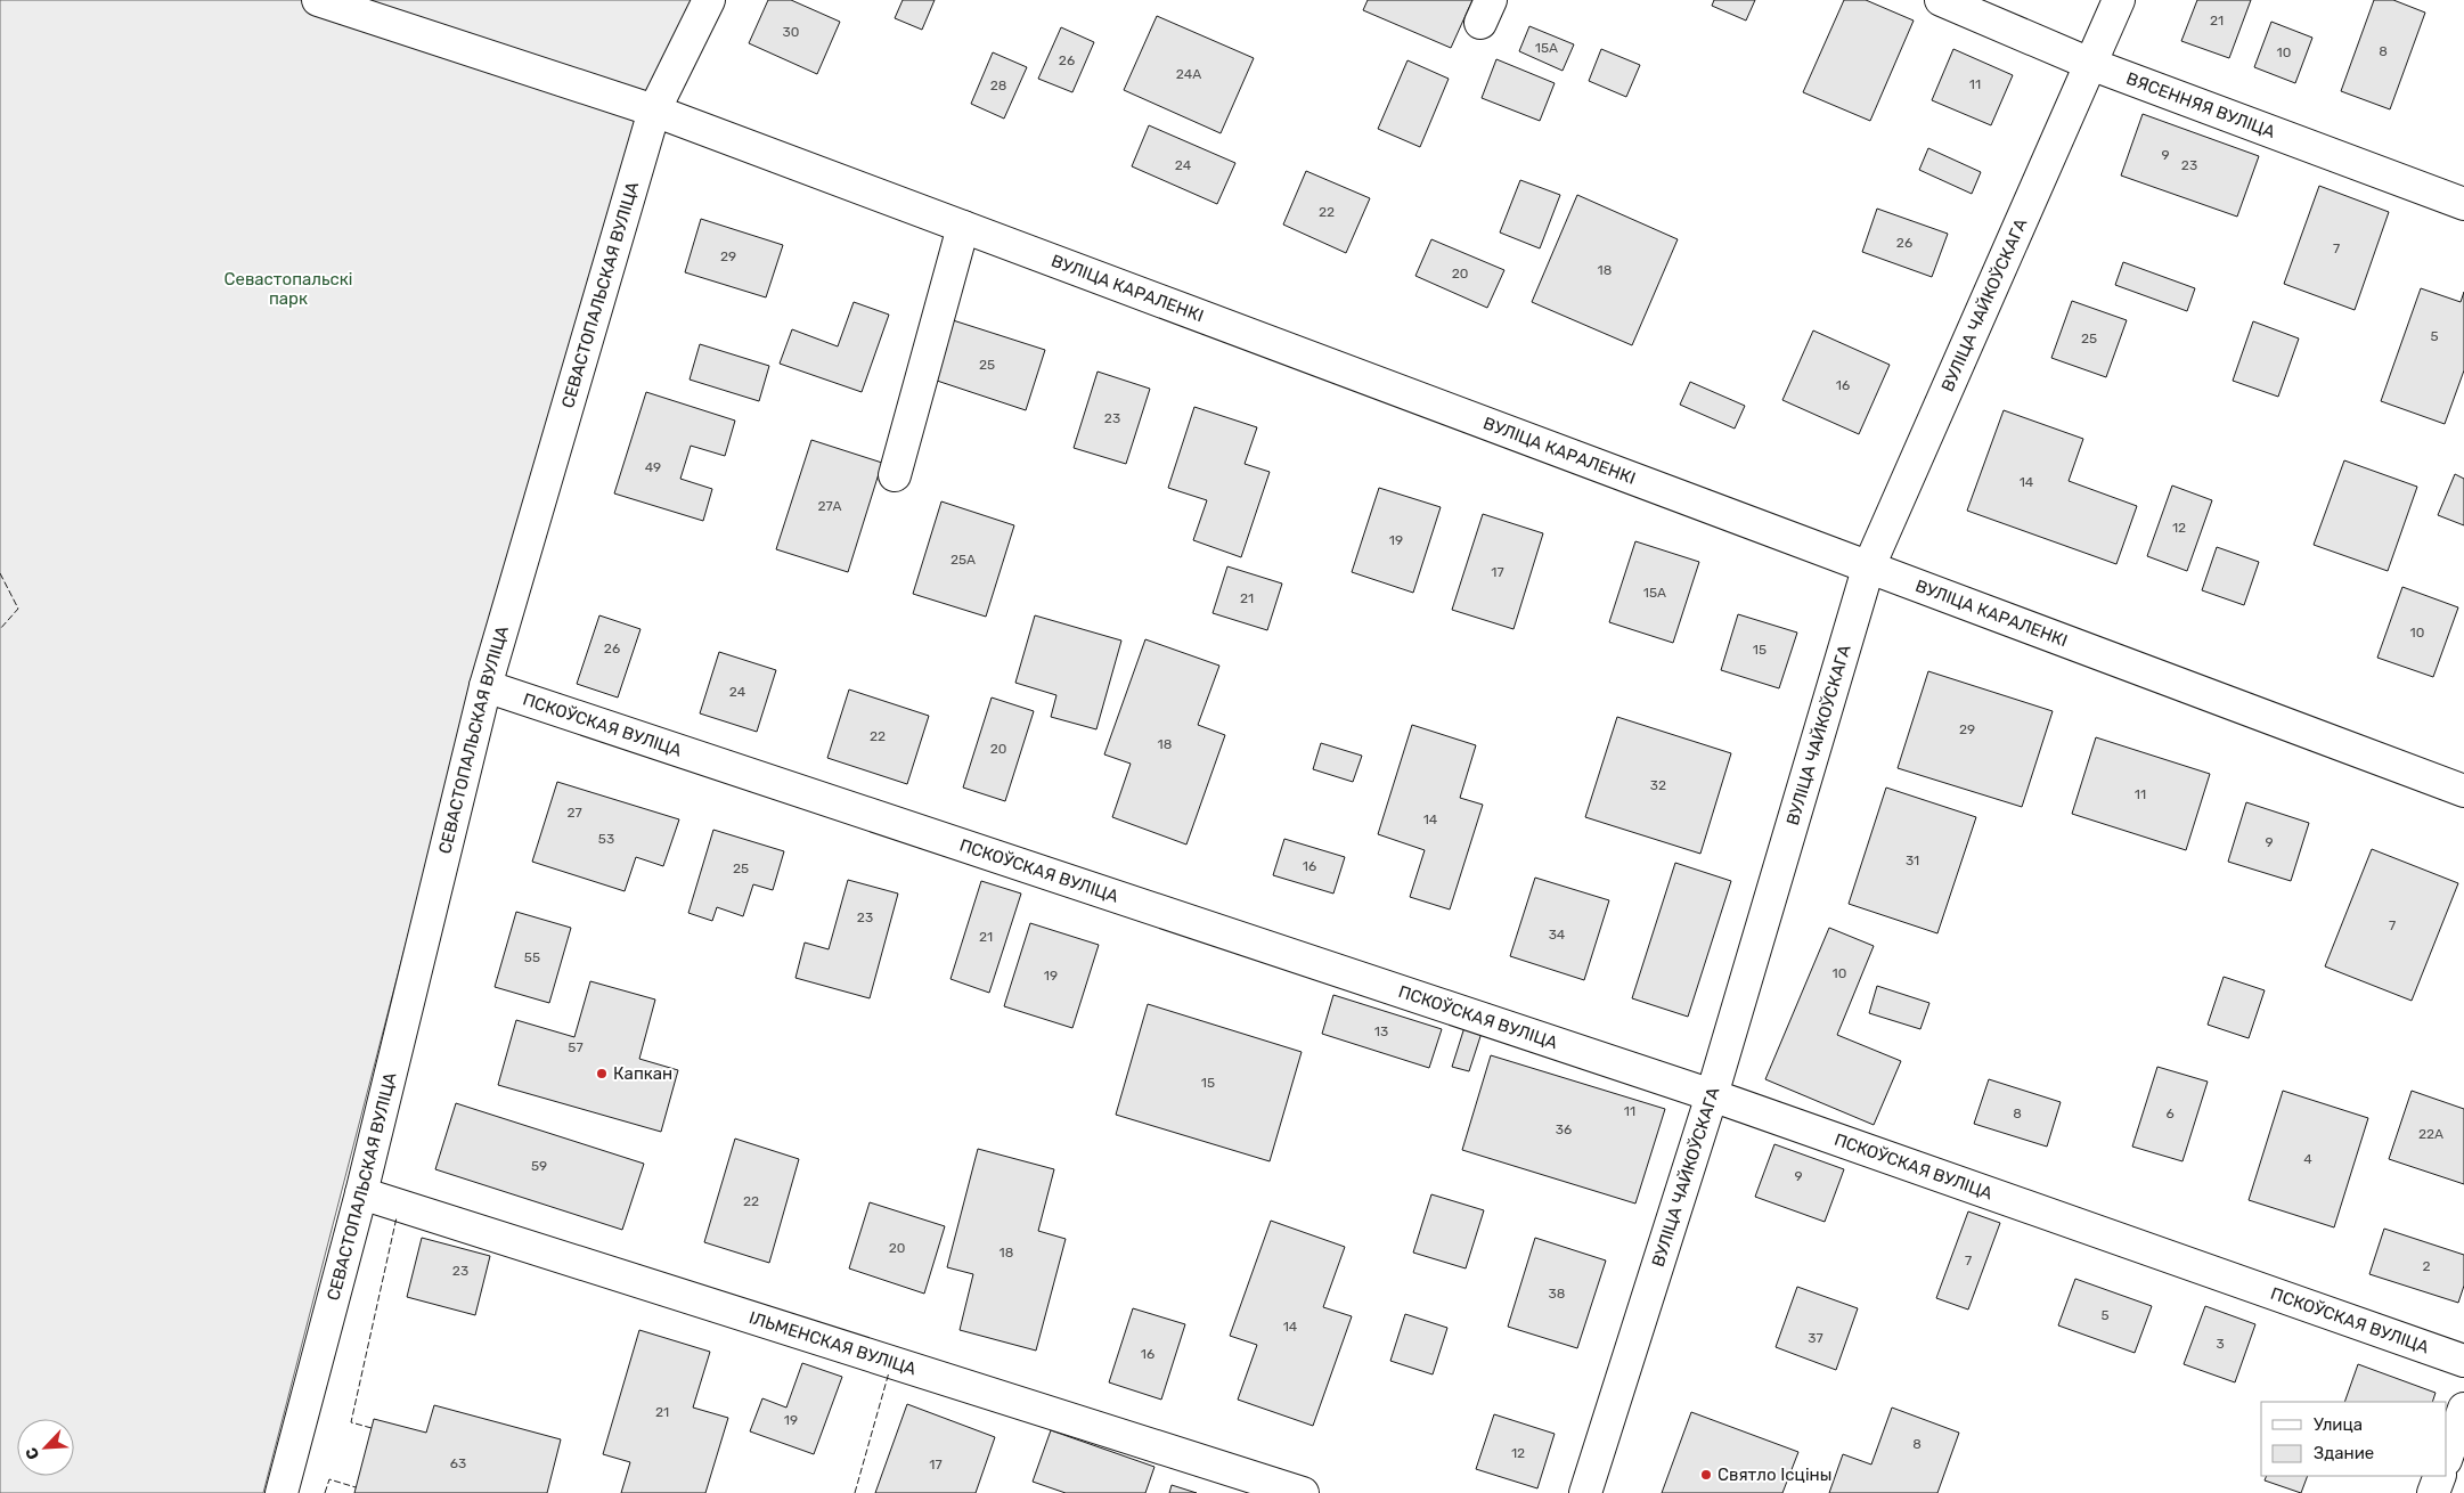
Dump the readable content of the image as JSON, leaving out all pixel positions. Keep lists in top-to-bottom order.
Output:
{
  "streets": {
    "street": [
      "ВЯСЕННЯЯ ВУЛІЦА",
      "ВУЛІЦА КАРАЛЕНКІ",
      "СЕВАСТОПАЛЬСКАЯ ВУЛІЦА",
      "ВУЛІЦА ЧАЙКОЎСКАГА",
      "ПСКОЎСКАЯ ВУЛІЦА",
      "ІЛЬМЕНСКАЯ ВУЛІЦА"
    ]
  },
  "crossings": [
    ["ВЯСЕННЯЯ ВУЛІЦА", "ВУЛІЦА ЧАЙКОЎСКАГА"],
    ["ВУЛІЦА КАРАЛЕНКІ", "СЕВАСТОПАЛЬСКАЯ ВУЛІЦА"],
    ["ВУЛІЦА КАРАЛЕНКІ", "ВУЛІЦА ЧАЙКОЎСКАГА"],
    ["СЕВАСТОПАЛЬСКАЯ ВУЛІЦА", "ПСКОЎСКАЯ ВУЛІЦА"],
    ["СЕВАСТОПАЛЬСКАЯ ВУЛІЦА", "ІЛЬМЕНСКАЯ ВУЛІЦА"],
    ["ВУЛІЦА ЧАЙКОЎСКАГА", "ПСКОЎСКАЯ ВУЛІЦА"]
  ],
  "parks": ["Севастопальскі парк"],
  "places": ["Капкан", "Святло Ісціны"],
  "house_numbers": [
    "21",
    "30",
    "15А",
    "8",
    "10",
    "26",
    "24А",
    "11",
    "28",
    "9",
    "24",
    "23",
    "22",
    "26",
    "7",
    "29",
    "18",
    "20",
    "5",
    "25",
    "25",
    "16",
    "23",
    "49",
    "14",
    "27А",
    "12",
    "19",
    "25А",
    "17",
    "15А",
    "21",
    "10",
    "26",
    "15",
    "24",
    "29",
    "22",
    "18",
    "20",
    "32",
    "11",
    "27",
    "14",
    "53",
    "9",
    "31",
    "16",
    "25",
    "23",
    "7",
    "34",
    "21",
    "55",
    "10",
    "19",
    "13",
    "57",
    "15",
    "11",
    "8",
    "6",
    "36",
    "22А",
    "4",
    "59",
    "9",
    "22",
    "20",
    "18",
    "7",
    "2",
    "23",
    "38",
    "5",
    "14",
    "37",
    "3",
    "16",
    "21",
    "19",
    "8",
    "12",
    "63",
    "17"
  ],
  "legend": ["Улица", "Здание"],
  "north": "bottom left"
}
